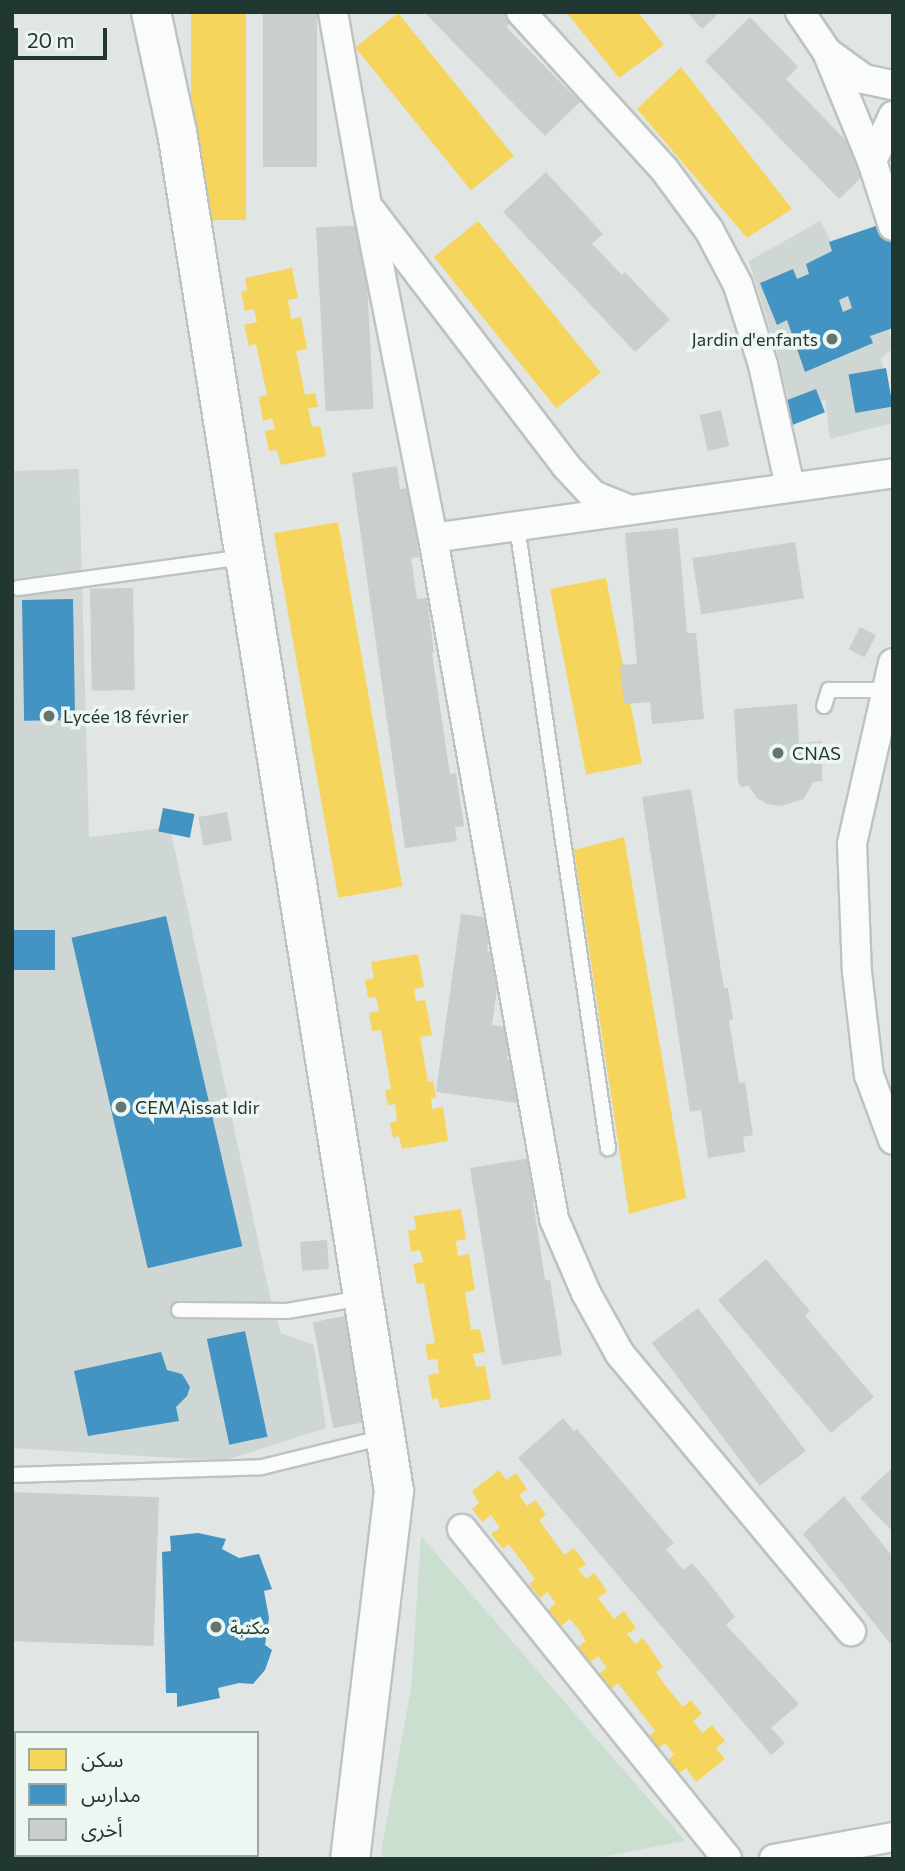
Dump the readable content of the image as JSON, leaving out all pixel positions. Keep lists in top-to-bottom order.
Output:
{
  "places": [
    "Jardin d'enfants",
    "Lycée 18 février",
    "CNAS",
    "CEM Aissat Idir",
    "مكتبة"
  ],
  "legend": ["سكن", "مدارس", "أخرى"],
  "scale_bar": "20 m"
}
